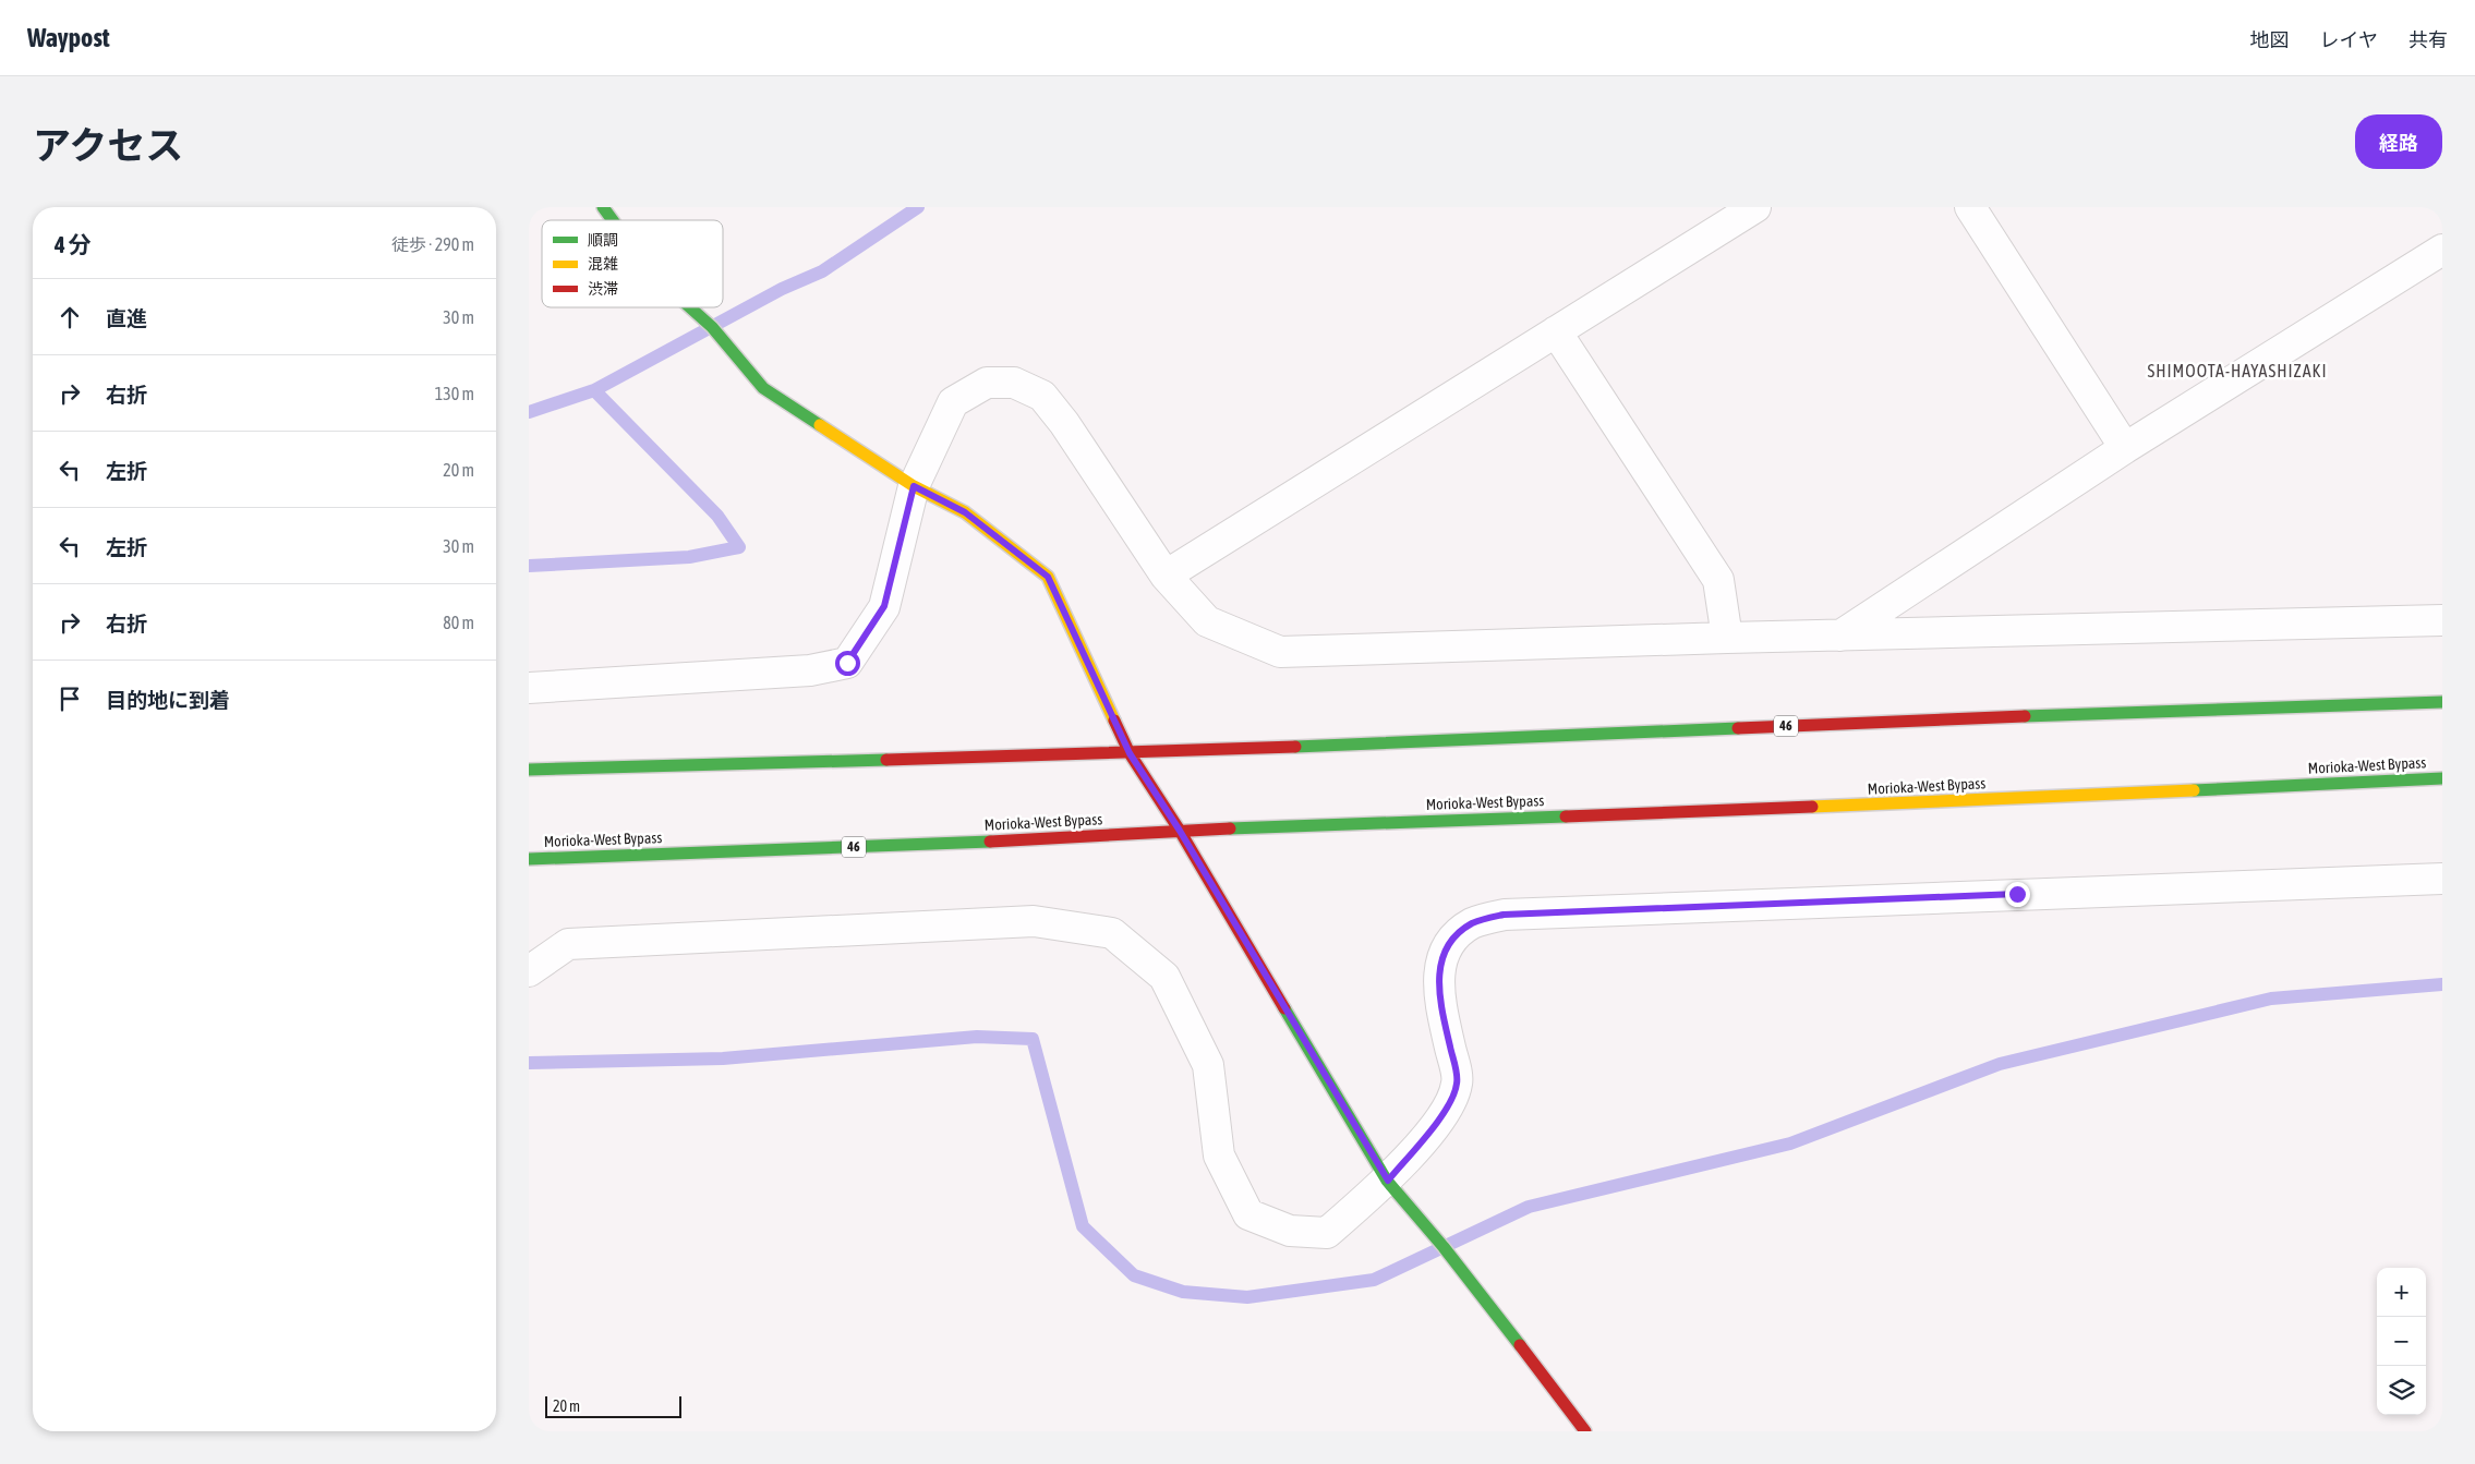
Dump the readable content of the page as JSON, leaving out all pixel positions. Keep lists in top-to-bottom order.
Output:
{
  "streets": {
    "main road": ["46", "Morioka-West Bypass"]
  },
  "districts": ["SHIMOOTA-HAYASHIZAKI"],
  "legend": ["順調", "混雑", "渋滞"],
  "scale_bar": "20 m",
  "page": {
    "header": "Waypost",
    "nav": ["地図", "レイヤ", "共有"],
    "title": "アクセス",
    "buttons": "経路",
    "heading": ["4 分", "徒歩 · 290 m"],
    "list": [
      ["直進", "30 m"],
      ["右折", "130 m"],
      ["左折", "20 m"],
      ["左折", "30 m"],
      ["右折", "80 m"],
      "目的地に到着"
    ],
    "map_buttons": ["+", "−"],
    "scale": "20 m"
  }
}
